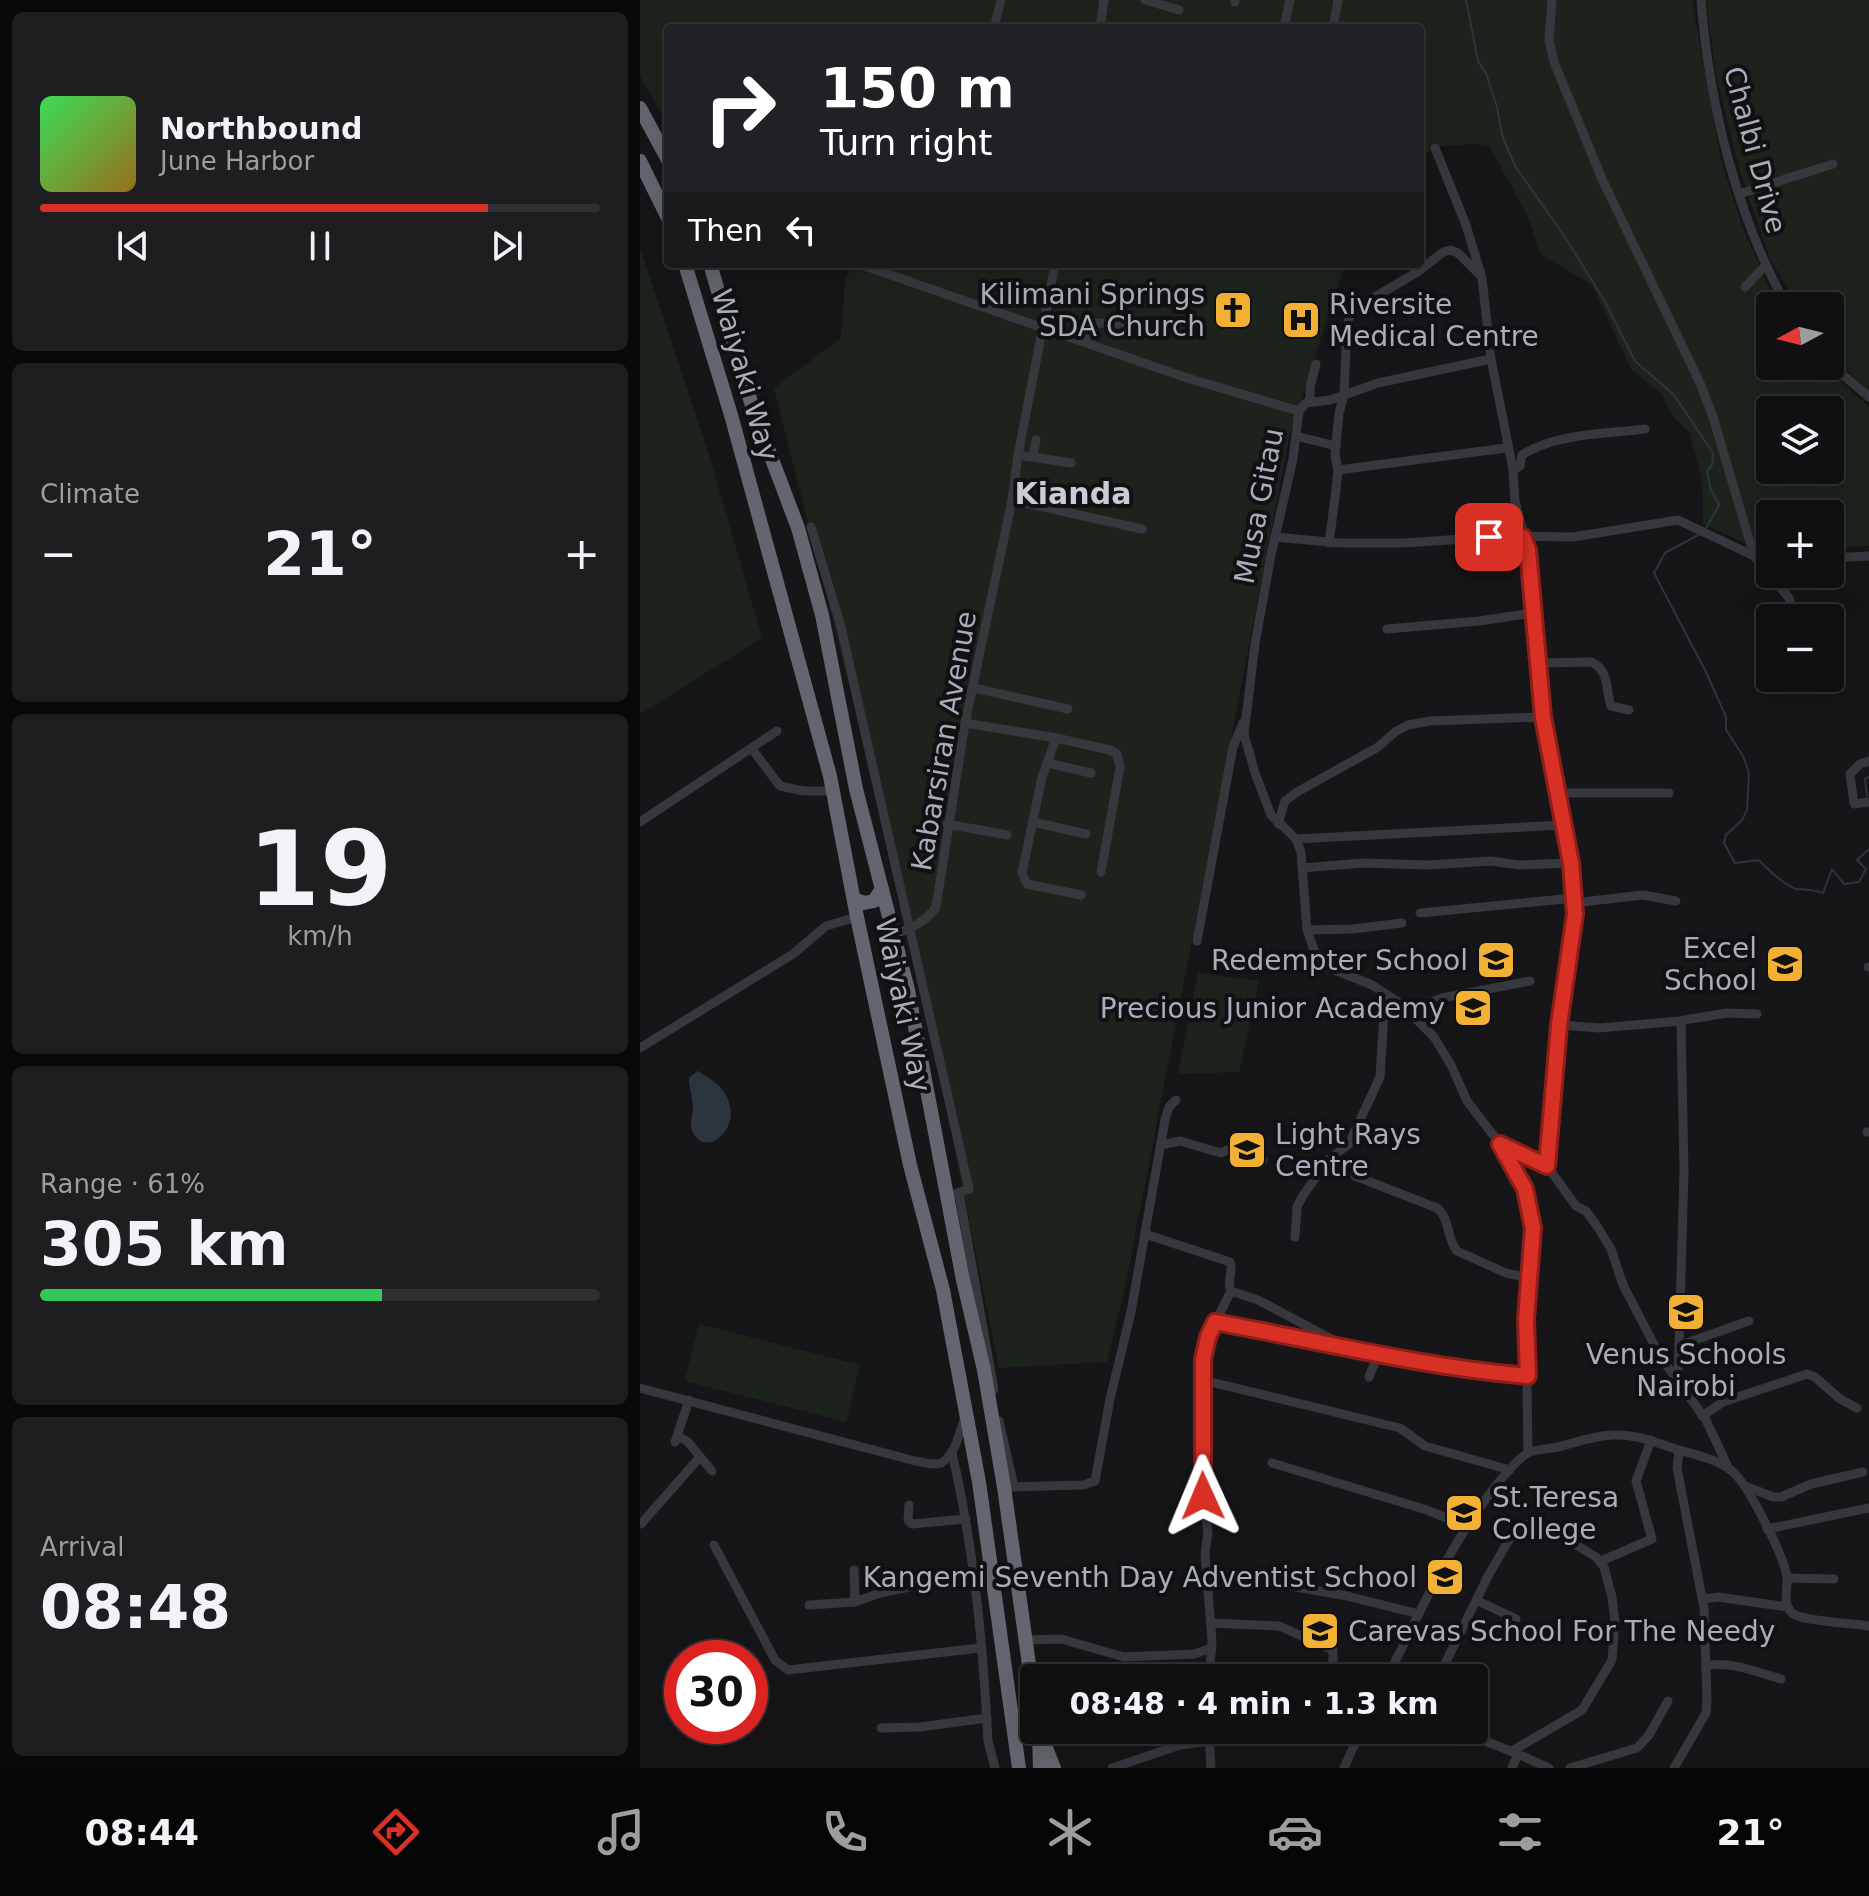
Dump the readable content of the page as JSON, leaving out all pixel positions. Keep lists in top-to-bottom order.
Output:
{
  "streets": {
    "highway": ["Waiyaki Way"],
    "street": ["Chalbi Drive", "Musa Gitau", "Kabarsiran Avenue"]
  },
  "crossings": [
    ["Waiyaki Way", "Kabarsiran Avenue"],
    ["Musa Gitau", "Kabarsiran Avenue"]
  ],
  "districts": ["Kianda"],
  "places": {
    "church": ["Kilimani Springs SDA Church"],
    "hospital": ["Riversite Medical Centre"],
    "school or university": [
      "Redempter School",
      "Excel School",
      "Precious Junior Academy",
      "Light Rays Centre",
      "Venus Schools Nairobi",
      "St.Teresa College",
      "Kangemi Seventh Day Adventist School",
      "Carevas School For The Needy"
    ]
  },
  "north": "left",
  "page": {
    "turn": ["150 m", "Turn right"],
    "song": ["Northbound", "June Harbor"],
    "then": "Then",
    "map_buttons": ["+", "−"],
    "tile": [
      "Climate",
      ["19", "km/h"],
      ["Range · 61%", "305 km"],
      ["Arrival", "08:48"]
    ],
    "heat": ["−", "21°", "+"],
    "limit": "30",
    "trip": "08:48 · 4 min · 1.3 km",
    "tabs": ["08:44", "21°"]
  }
}
